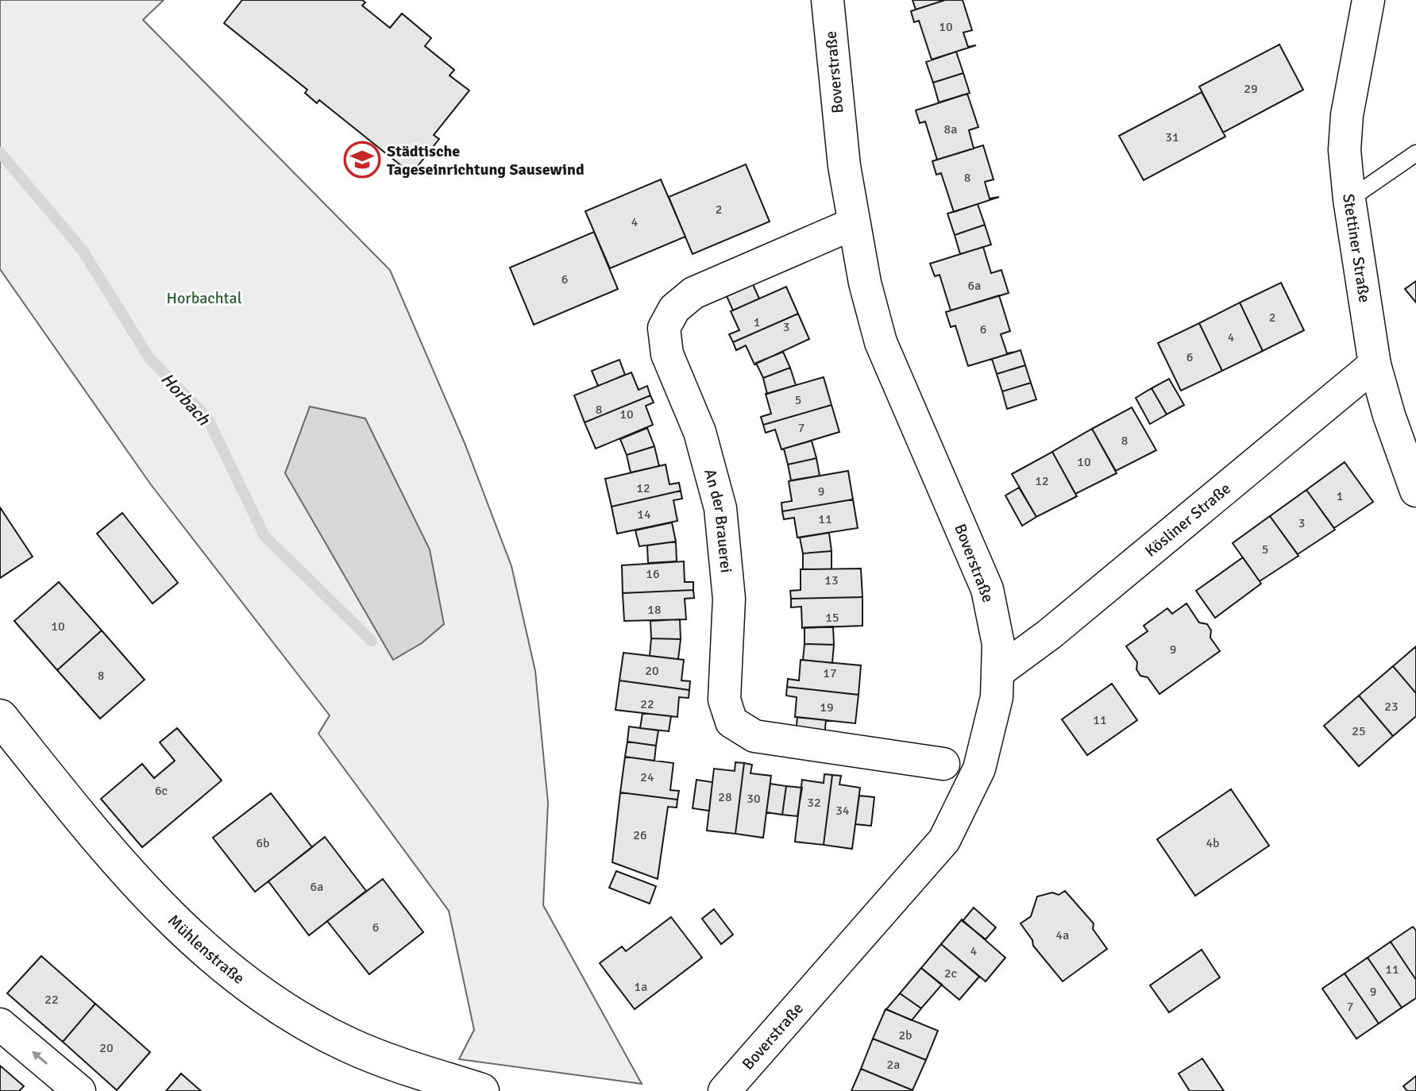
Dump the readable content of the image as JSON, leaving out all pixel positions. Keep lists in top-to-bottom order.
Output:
{
  "streets": {
    "street": [
      "Boverstraße",
      "Stettiner Straße",
      "Kösliner Straße",
      "An der Brauerei",
      "Mühlenstraße"
    ]
  },
  "crossings": [
    ["Boverstraße", "Kösliner Straße"],
    ["Boverstraße", "An der Brauerei"],
    ["Stettiner Straße", "Kösliner Straße"]
  ],
  "water": ["Horbach"],
  "parks": ["Horbachtal"],
  "places": {
    "school or university": ["Städtische Tageseinrichtung Sausewind"]
  },
  "house_numbers": [
    "10",
    "29",
    "8a",
    "31",
    "8",
    "2",
    "4",
    "6",
    "6a",
    "2",
    "1",
    "3",
    "6",
    "4",
    "6",
    "5",
    "8",
    "10",
    "7",
    "8",
    "10",
    "12",
    "12",
    "9",
    "1",
    "14",
    "11",
    "3",
    "5",
    "16",
    "13",
    "18",
    "15",
    "10",
    "9",
    "20",
    "17",
    "8",
    "22",
    "23",
    "19",
    "11",
    "25",
    "24",
    "6c",
    "28",
    "30",
    "32",
    "34",
    "26",
    "6b",
    "4b",
    "6a",
    "6",
    "4a",
    "4",
    "11",
    "2c",
    "1a",
    "9",
    "22",
    "7",
    "2b",
    "20",
    "2a"
  ]
}
